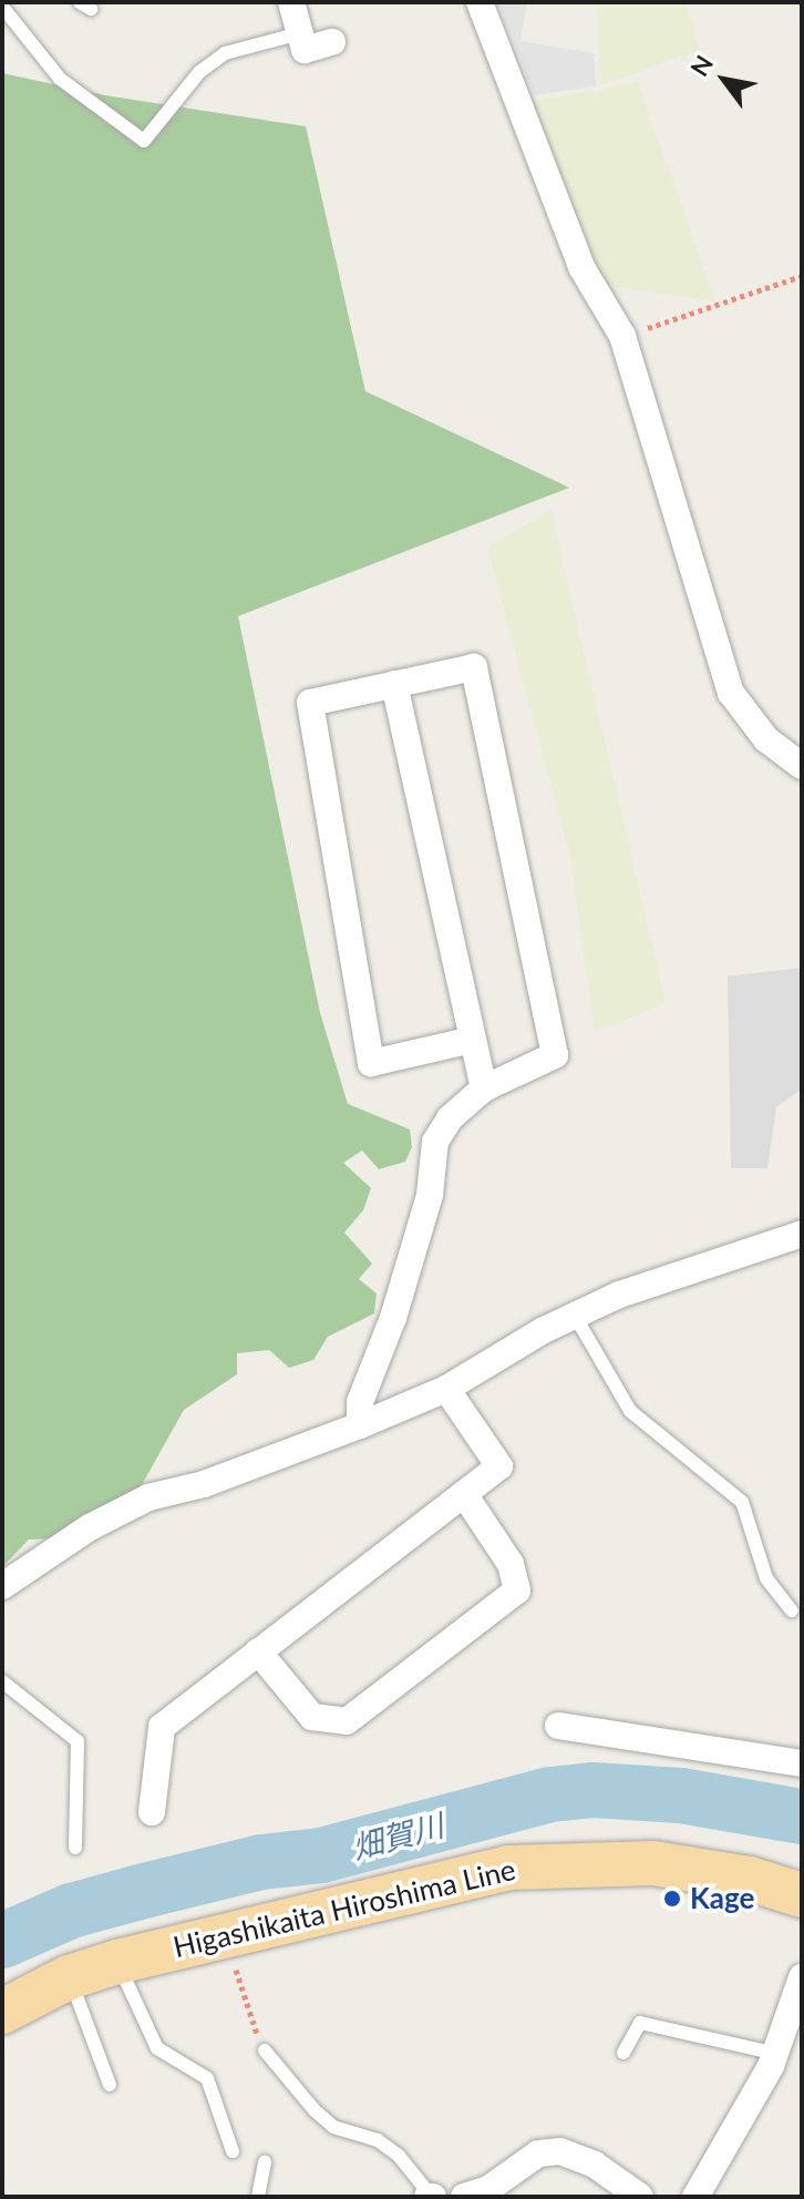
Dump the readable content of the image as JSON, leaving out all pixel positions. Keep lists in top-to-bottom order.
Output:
{
  "streets": {
    "main road": ["Higashikaita Hiroshima Line"]
  },
  "water": ["畑賀川"],
  "places": ["Kage"],
  "north": "top left"
}
